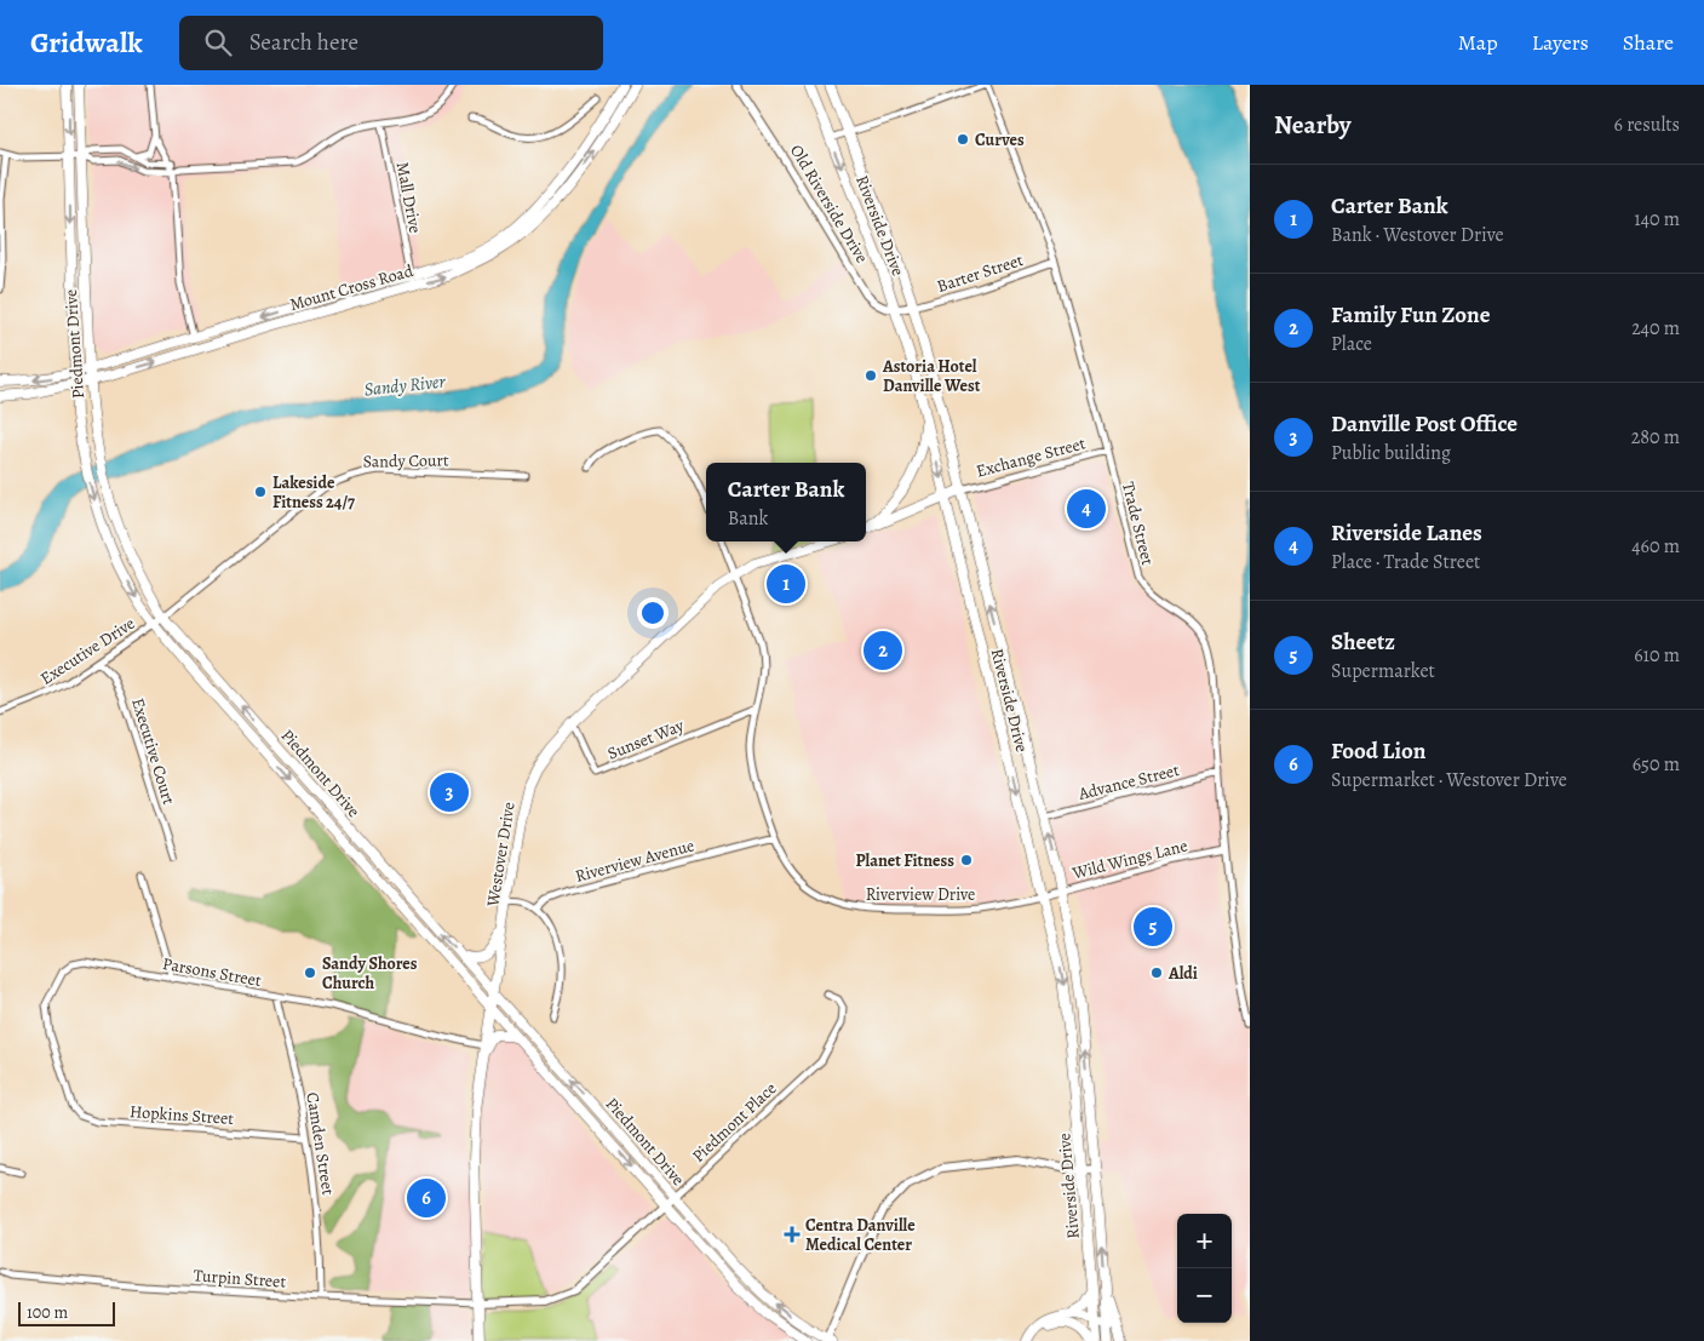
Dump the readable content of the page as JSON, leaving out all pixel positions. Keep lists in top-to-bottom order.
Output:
{
  "streets": {
    "main road": [
      "Riverside Drive",
      "Mount Cross Road",
      "Piedmont Drive",
      "Westover Drive"
    ],
    "street": [
      "Mall Drive",
      "Old Riverside Drive",
      "Barter Street",
      "Exchange Street",
      "Sandy Court",
      "Trade Street",
      "Executive Drive",
      "Sunset Way",
      "Executive Court",
      "Advance Street",
      "Wild Wings Lane",
      "Riverview Avenue",
      "Riverview Drive",
      "Parsons Street",
      "Hopkins Street",
      "Piedmont Place",
      "Camden Street",
      "Turpin Street"
    ]
  },
  "crossings": [
    ["Mall Drive", "Mount Cross Road"],
    ["Old Riverside Drive", "Riverside Drive"],
    ["Riverside Drive", "Barter Street"],
    ["Riverside Drive", "Exchange Street"],
    ["Riverside Drive", "Advance Street"],
    ["Riverside Drive", "Wild Wings Lane"],
    ["Riverside Drive", "Riverview Drive"],
    ["Barter Street", "Trade Street"],
    ["Mount Cross Road", "Piedmont Drive"],
    ["Piedmont Drive", "Sandy Court"],
    ["Piedmont Drive", "Executive Drive"],
    ["Piedmont Drive", "Westover Drive"],
    ["Piedmont Drive", "Piedmont Place"],
    ["Exchange Street", "Trade Street"],
    ["Sandy Court", "Executive Drive"],
    ["Trade Street", "Advance Street"],
    ["Trade Street", "Wild Wings Lane"],
    ["Executive Drive", "Executive Court"],
    ["Sunset Way", "Westover Drive"],
    ["Sunset Way", "Riverview Drive"],
    ["Westover Drive", "Riverview Drive"],
    ["Westover Drive", "Parsons Street"],
    ["Westover Drive", "Piedmont Place"],
    ["Westover Drive", "Turpin Street"],
    ["Wild Wings Lane", "Riverview Drive"],
    ["Riverview Avenue", "Riverview Drive"],
    ["Parsons Street", "Hopkins Street"],
    ["Parsons Street", "Camden Street"],
    ["Hopkins Street", "Camden Street"],
    ["Piedmont Place", "Turpin Street"],
    ["Camden Street", "Turpin Street"]
  ],
  "water": ["Sandy River"],
  "places": {
    "other": [
      "Curves",
      "Astoria Hotel Danville West",
      "Lakeside Fitness 24/7",
      "Planet Fitness",
      "Sandy Shores Church",
      "Aldi"
    ],
    "health": ["Centra Danville Medical Center"]
  },
  "scale_bar": "100 m",
  "page": {
    "header": "Gridwalk",
    "search": "Search here",
    "nav": ["Map", "Layers", "Share"],
    "heading": ["Nearby", "6 results"],
    "list": [
      {
        "mark": "1",
        "name": "Carter Bank",
        "note": "Bank · Westover Drive",
        "value": "140 m"
      },
      {
        "mark": "2",
        "name": "Family Fun Zone",
        "note": "Place",
        "value": "240 m"
      },
      {
        "mark": "3",
        "name": "Danville Post Office",
        "note": "Public building",
        "value": "280 m"
      },
      {
        "mark": "4",
        "name": "Riverside Lanes",
        "note": "Place · Trade Street",
        "value": "460 m"
      },
      {
        "mark": "5",
        "name": "Sheetz",
        "note": "Supermarket",
        "value": "610 m"
      },
      {
        "mark": "6",
        "name": "Food Lion",
        "note": "Supermarket · Westover Drive",
        "value": "650 m"
      }
    ],
    "popup": ["Carter Bank", "Bank"],
    "pins": [
      "4",
      "1",
      "2",
      "3",
      "5",
      "6"
    ],
    "map_buttons": ["+", "−"],
    "scale": "100 m"
  }
}
